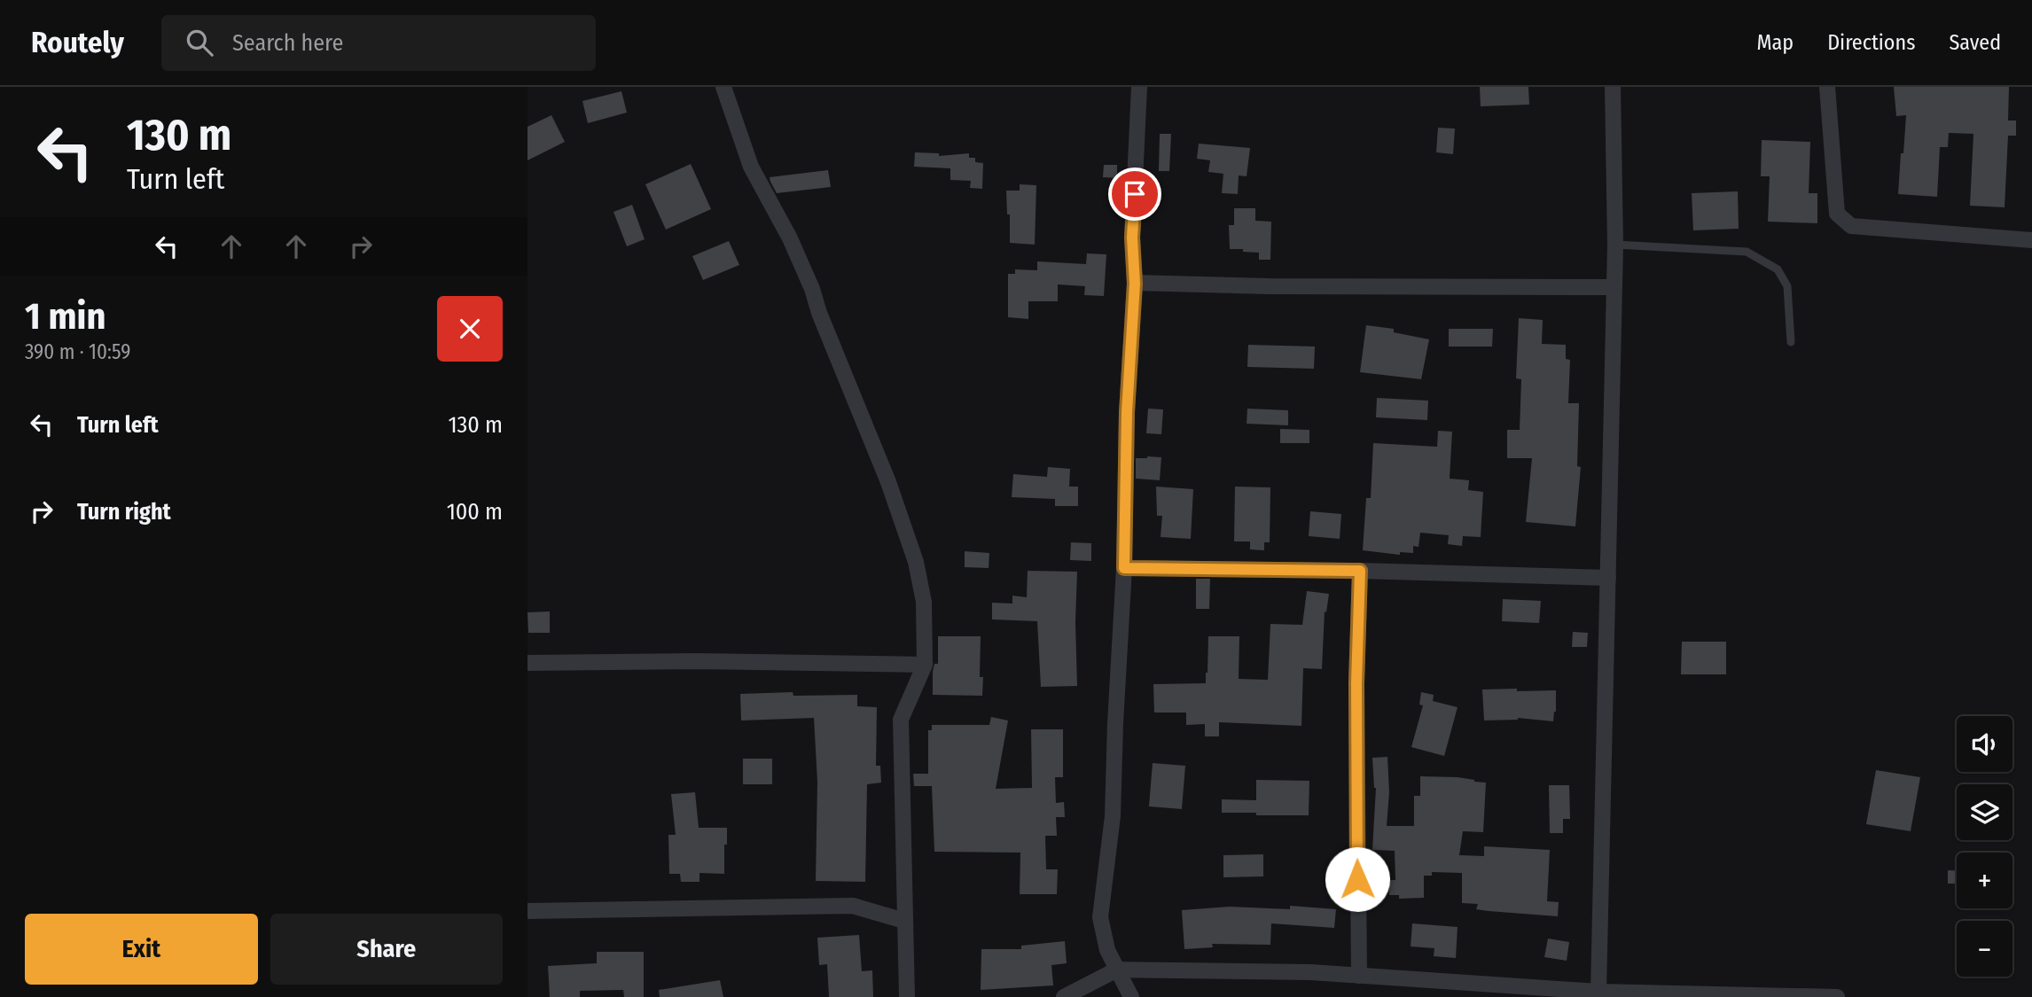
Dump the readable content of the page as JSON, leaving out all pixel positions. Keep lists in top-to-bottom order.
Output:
{
  "page": {
    "header": "Routely",
    "search": "Search here",
    "nav": ["Map", "Directions", "Saved"],
    "turn": ["130 m", "Turn left"],
    "heading": ["1 min", "390 m · 10:59"],
    "list": [
      {
        "name": "Turn left",
        "value": "130 m"
      },
      {
        "name": "Turn right",
        "value": "100 m"
      }
    ],
    "map_buttons": ["+", "−"],
    "buttons": ["Exit", "Share"]
  }
}
